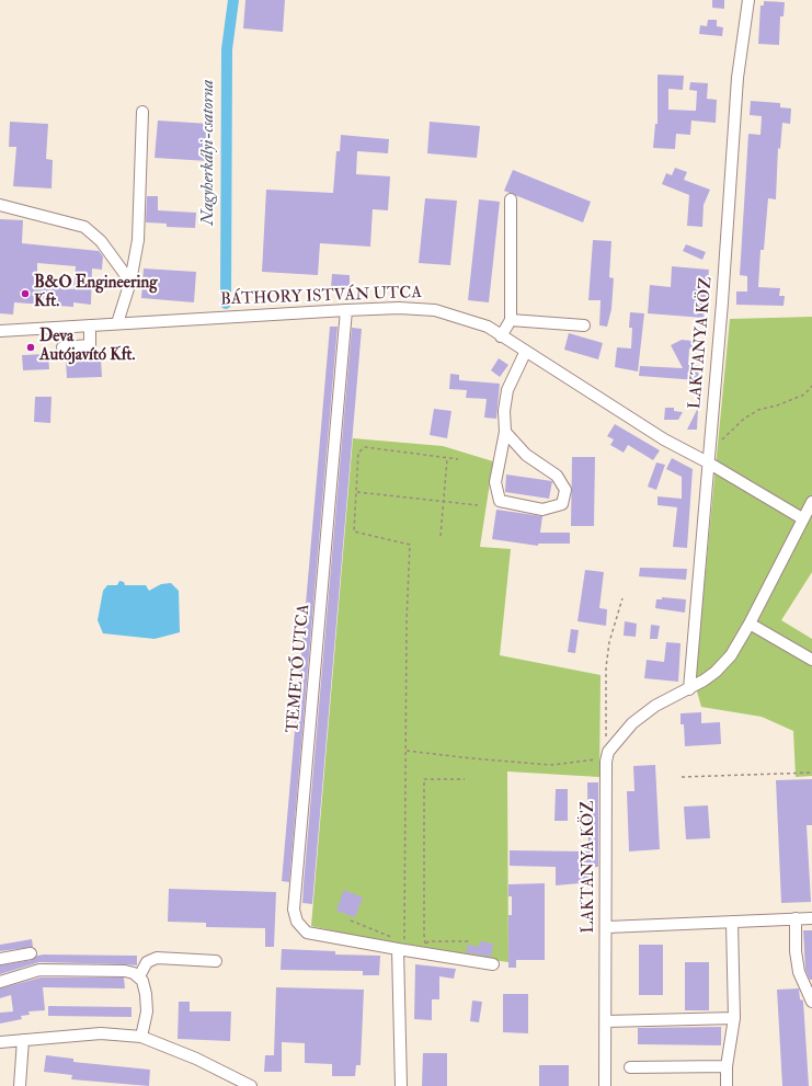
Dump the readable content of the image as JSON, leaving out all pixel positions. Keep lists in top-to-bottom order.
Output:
{
  "streets": {
    "street": ["BÁTHORY ISTVÁN UTCA", "LAKTANYA KÖZ", "TEMETŐ UTCA"]
  },
  "crossings": [
    ["BÁTHORY ISTVÁN UTCA", "LAKTANYA KÖZ"],
    ["BÁTHORY ISTVÁN UTCA", "TEMETŐ UTCA"]
  ],
  "water": ["Nagyherkályi-csatorna"],
  "places": ["B&O Engineering Kft.", "Deva Autójavító Kft."]
}
